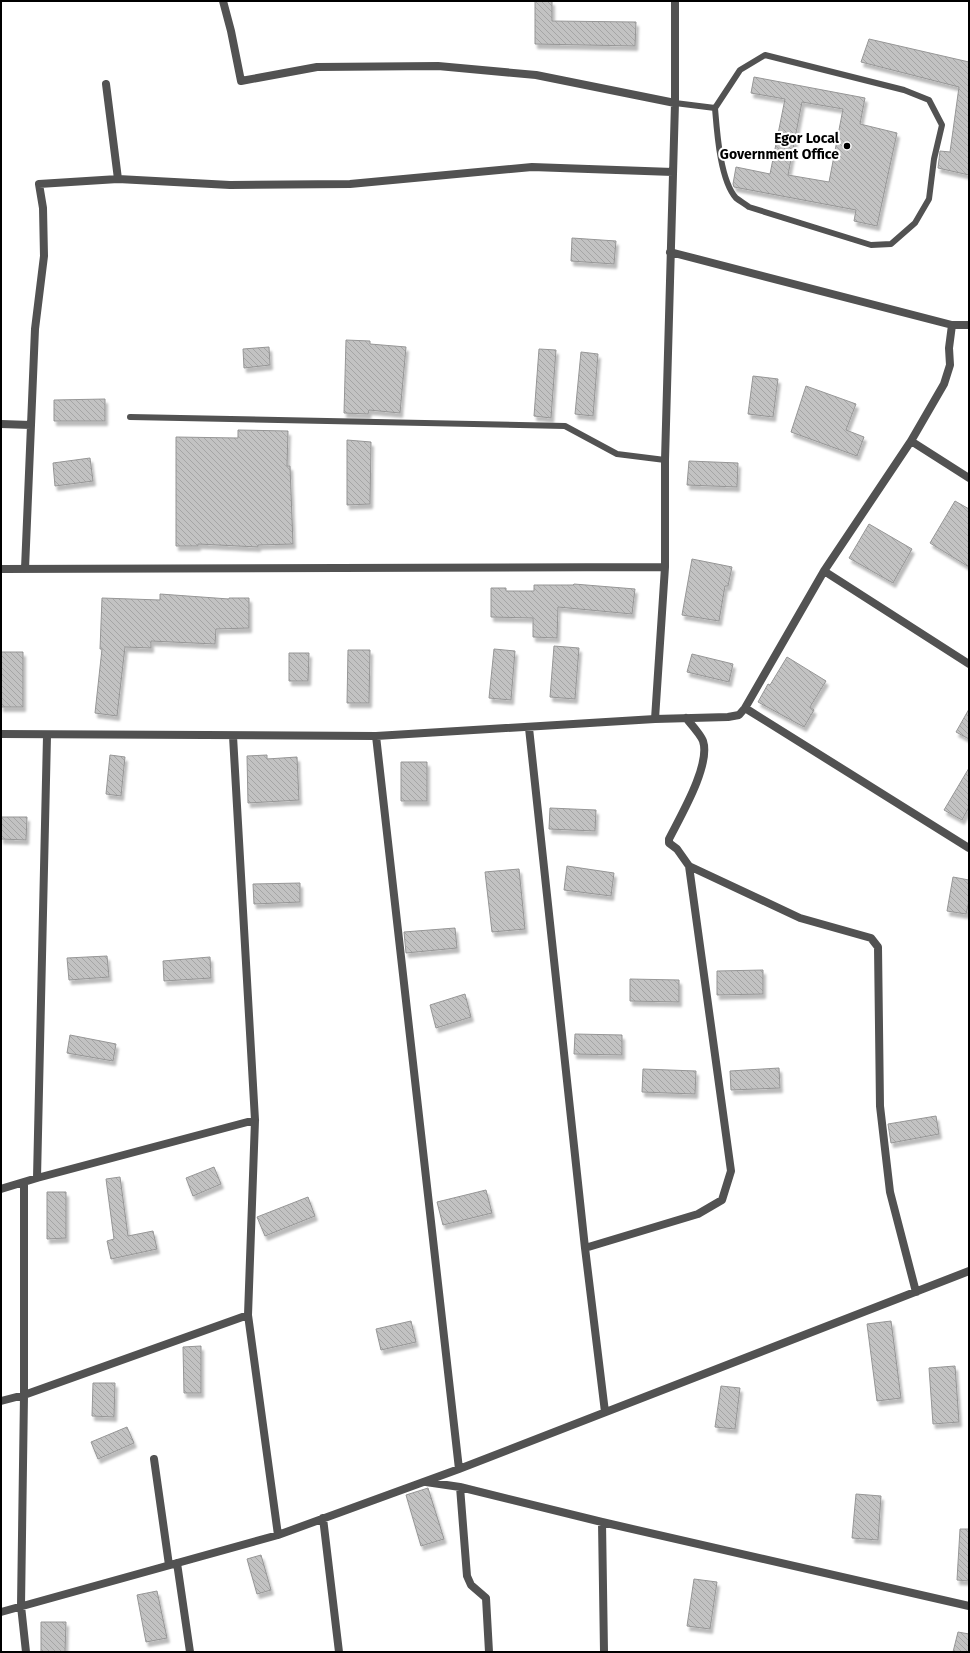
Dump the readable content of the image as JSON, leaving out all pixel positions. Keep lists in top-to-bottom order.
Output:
{
  "places": ["Egor Local Government Office"]
}
